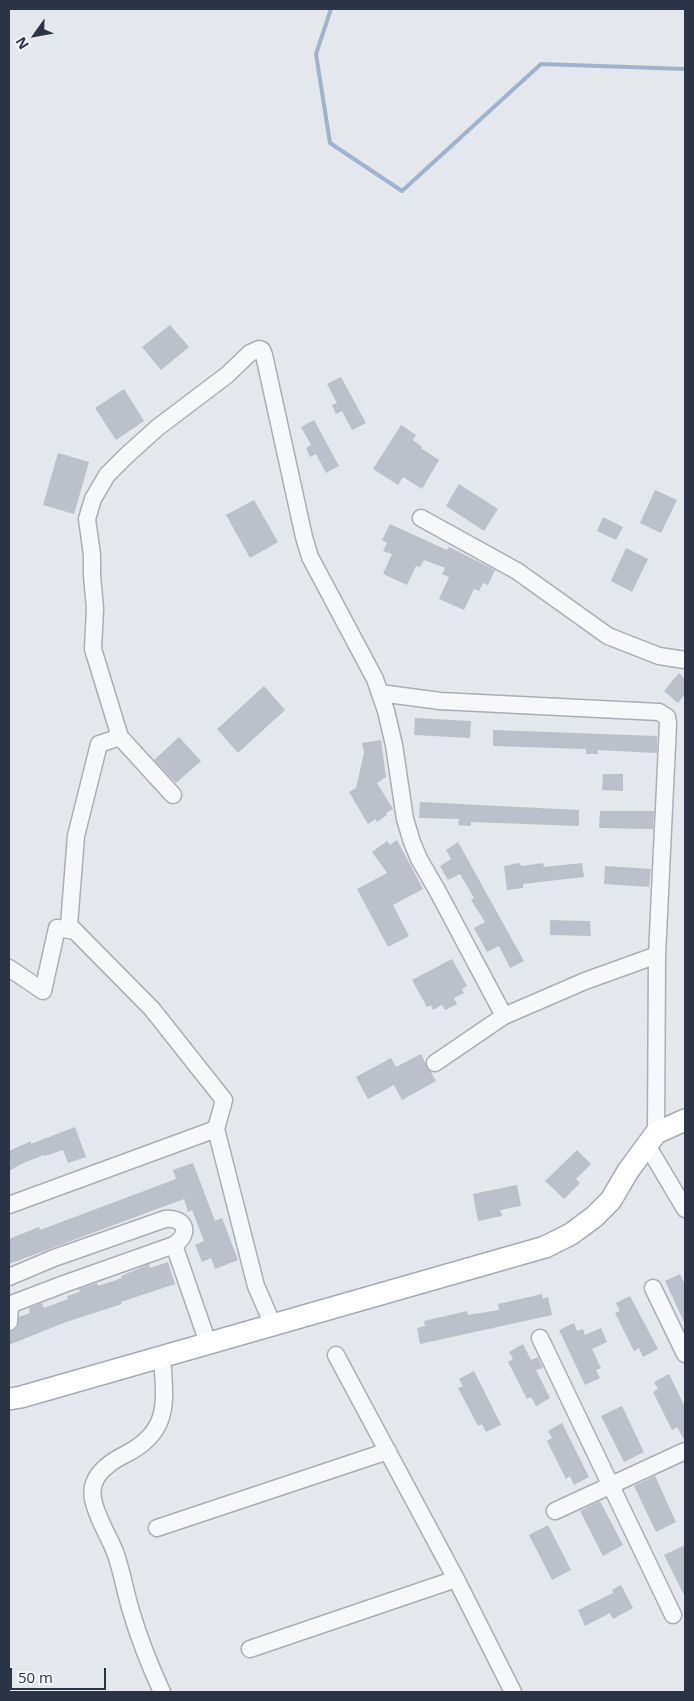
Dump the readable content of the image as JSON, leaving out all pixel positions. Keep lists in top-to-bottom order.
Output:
{
  "scale_bar": "50 m",
  "north": "bottom left"
}
